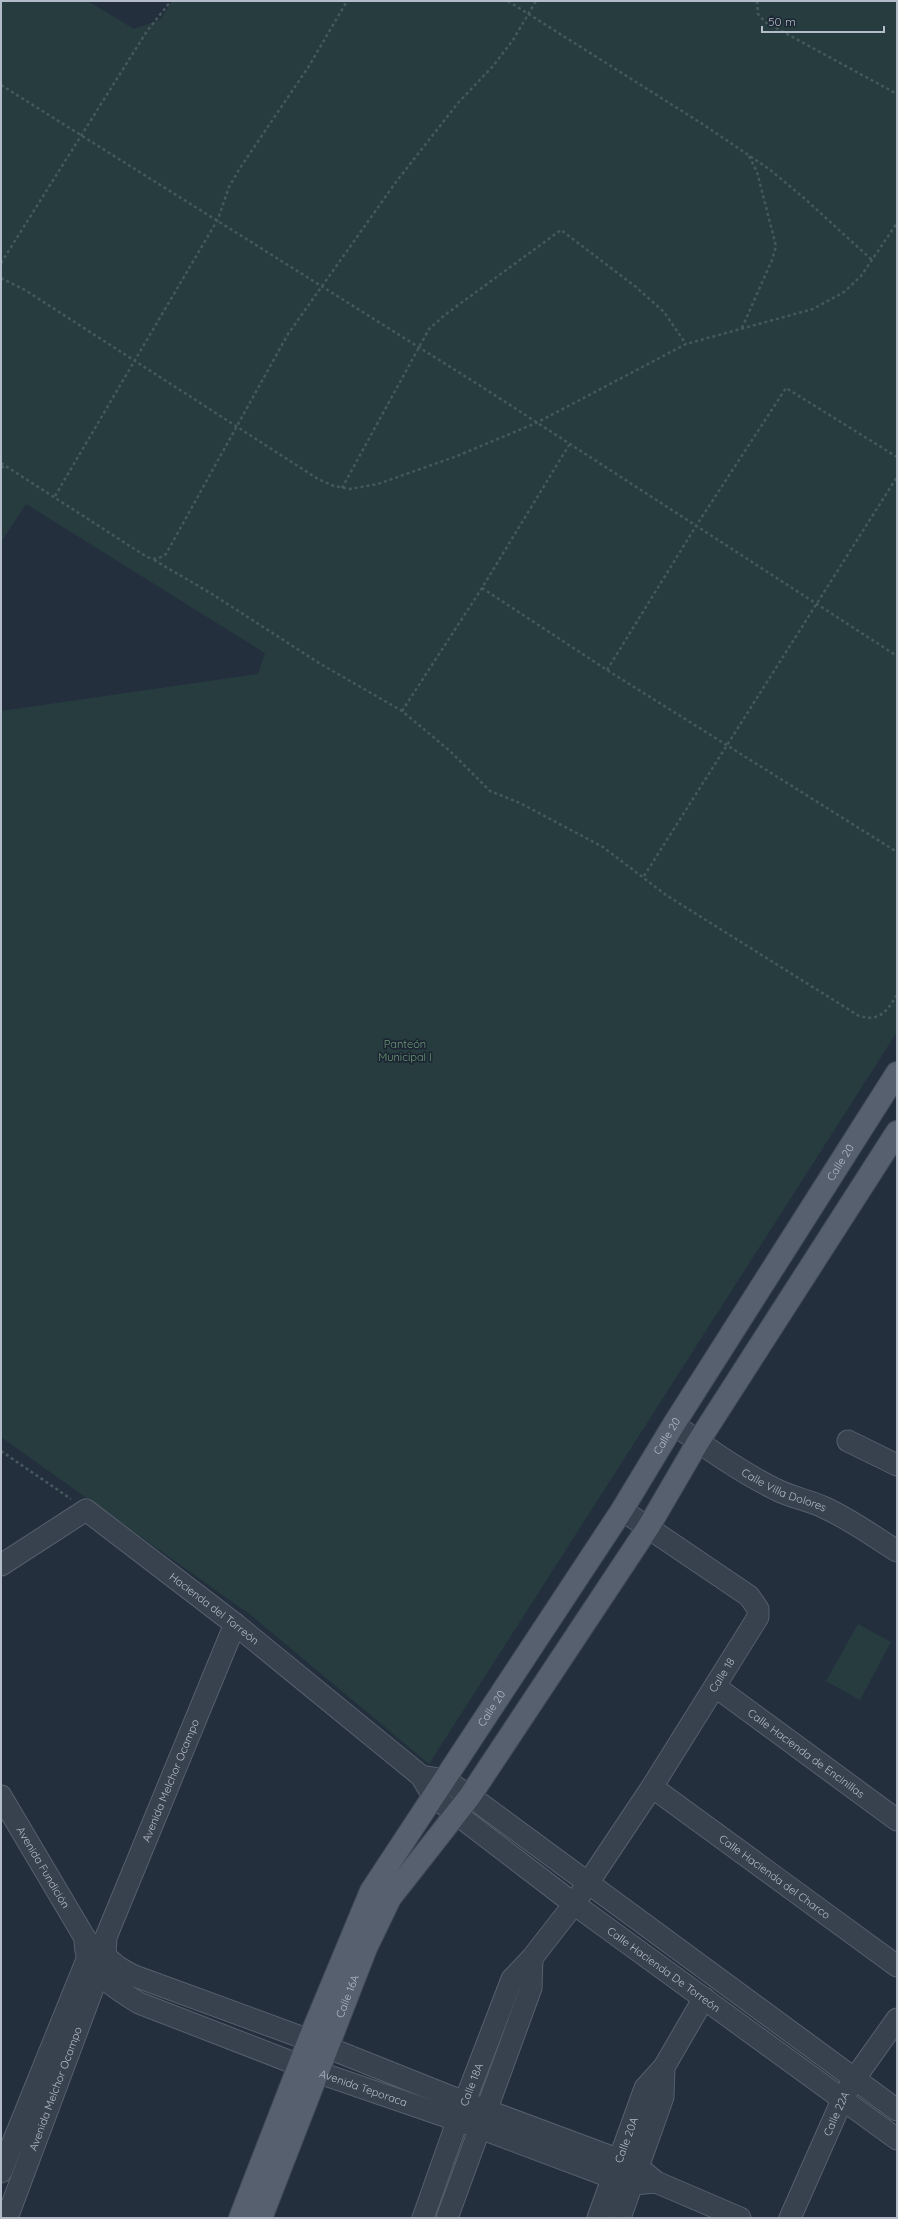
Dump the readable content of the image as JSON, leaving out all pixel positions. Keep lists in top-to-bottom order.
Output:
{
  "streets": {
    "main road": ["Calle 20", "Calle 16A"],
    "street": [
      "Calle Villa Dolores",
      "Hacienda del Torreón",
      "Calle 18",
      "Calle Hacienda de Encinillas",
      "Avenida Melchor Ocampo",
      "Avenida Fundición",
      "Calle Hacienda del Charco",
      "Calle Hacienda De Torreón",
      "Calle 18A",
      "Avenida Teporaca",
      "Calle 22A",
      "Calle 20A"
    ]
  },
  "crossings": [
    ["Calle 20", "Calle Villa Dolores"],
    ["Calle 20", "Hacienda del Torreón"],
    ["Calle 20", "Calle 18"],
    ["Calle 20", "Calle Hacienda De Torreón"],
    ["Calle 20", "Calle 16A"],
    ["Hacienda del Torreón", "Avenida Melchor Ocampo"],
    ["Hacienda del Torreón", "Calle Hacienda De Torreón"],
    ["Hacienda del Torreón", "Calle 16A"],
    ["Calle 18", "Calle Hacienda de Encinillas"],
    ["Calle 18", "Calle Hacienda del Charco"],
    ["Calle 18", "Calle 18A"],
    ["Avenida Melchor Ocampo", "Avenida Fundición"],
    ["Avenida Melchor Ocampo", "Avenida Teporaca"],
    ["Avenida Fundición", "Avenida Teporaca"],
    ["Calle Hacienda De Torreón", "Calle 16A"],
    ["Calle Hacienda De Torreón", "Calle 18A"],
    ["Calle Hacienda De Torreón", "Calle 22A"],
    ["Calle Hacienda De Torreón", "Calle 20A"],
    ["Calle 16A", "Avenida Teporaca"],
    ["Calle 18A", "Avenida Teporaca"],
    ["Avenida Teporaca", "Calle 20A"]
  ],
  "parks": ["Panteón Municipal I"],
  "scale_bar": "50 m"
}
